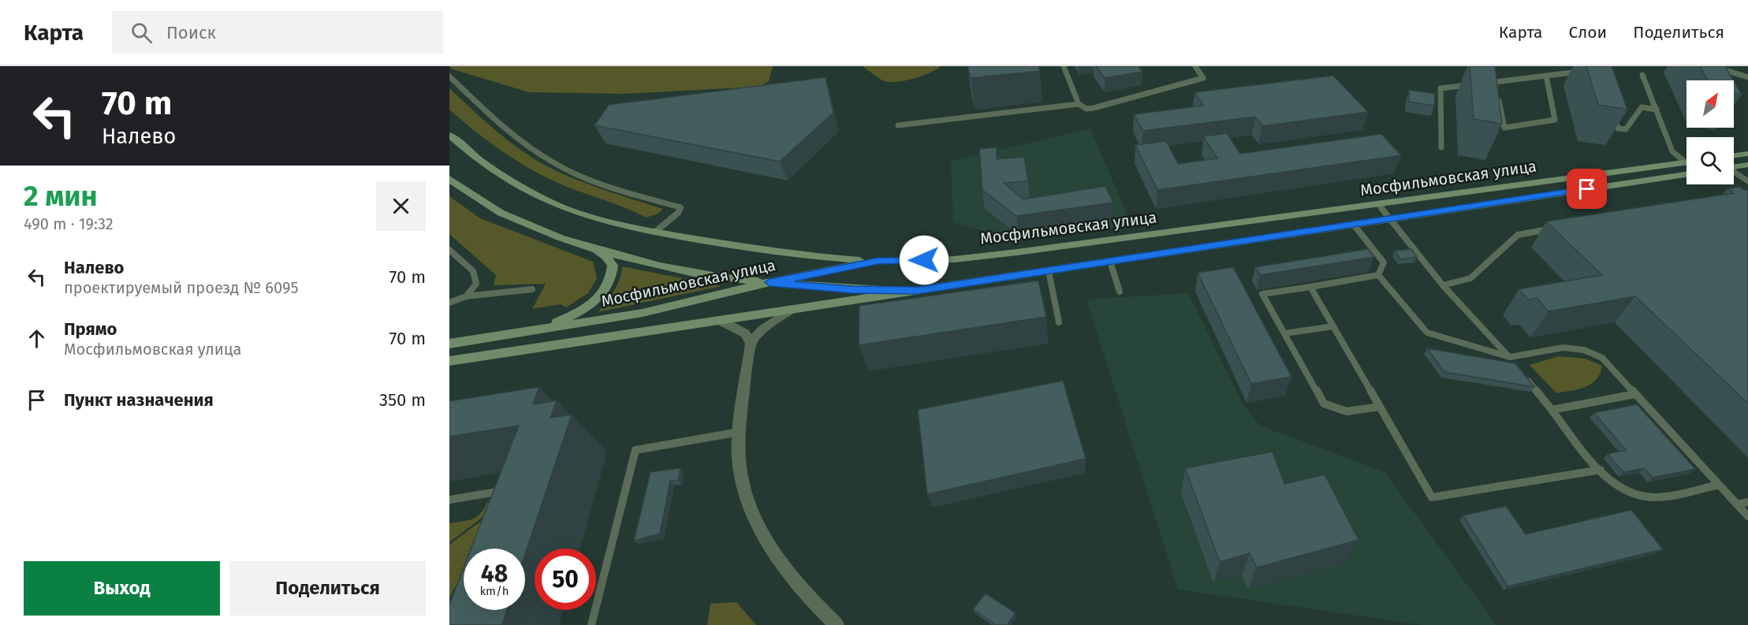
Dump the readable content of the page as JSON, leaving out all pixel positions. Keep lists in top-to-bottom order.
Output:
{
  "streets": {
    "main road": ["Мосфильмовская улица"]
  },
  "north": "top right",
  "page": {
    "header": "Карта",
    "search": "Поиск",
    "nav": ["Карта", "Слои", "Поделиться"],
    "turn": ["70 m", "Налево"],
    "heading": ["2 мин", "490 m · 19:32"],
    "list": [
      {
        "name": "Налево",
        "note": "проектируемый проезд № 6095",
        "value": "70 m"
      },
      {
        "name": "Прямо",
        "note": "Мосфильмовская улица",
        "value": "70 m"
      },
      {
        "name": "Пункт назначения",
        "value": "350 m"
      }
    ],
    "speed": "48 km/h",
    "limit": "50",
    "buttons": ["Выход", "Поделиться"]
  }
}
